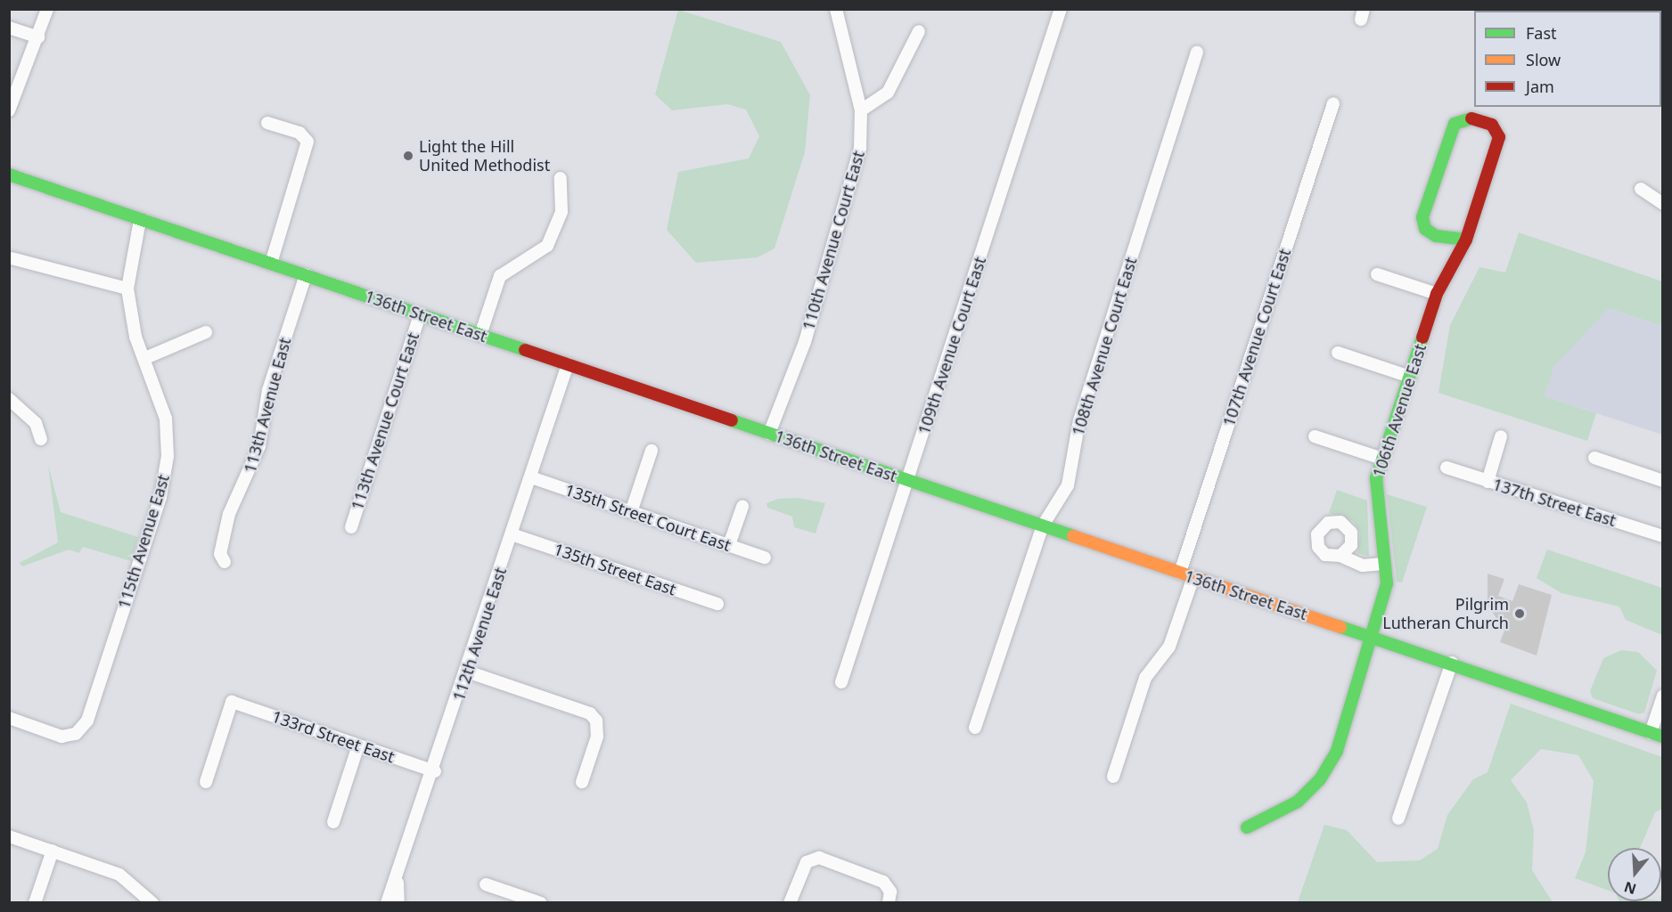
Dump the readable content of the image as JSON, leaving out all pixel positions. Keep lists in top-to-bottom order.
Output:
{
  "streets": {
    "street": [
      "110th Avenue Court East",
      "136th Street East",
      "107th Avenue Court East",
      "109th Avenue Court East",
      "108th Avenue Court East",
      "113th Avenue East",
      "106th Avenue East",
      "113th Avenue Court East",
      "137th Street East",
      "135th Street Court East",
      "115th Avenue East",
      "135th Street East",
      "112th Avenue East",
      "133rd Street East"
    ]
  },
  "crossings": [
    ["110th Avenue Court East", "136th Street East"],
    ["136th Street East", "107th Avenue Court East"],
    ["136th Street East", "109th Avenue Court East"],
    ["136th Street East", "108th Avenue Court East"],
    ["136th Street East", "113th Avenue East"],
    ["136th Street East", "106th Avenue East"],
    ["136th Street East", "113th Avenue Court East"],
    ["136th Street East", "115th Avenue East"],
    ["136th Street East", "112th Avenue East"],
    ["135th Street Court East", "112th Avenue East"],
    ["135th Street East", "112th Avenue East"],
    ["112th Avenue East", "133rd Street East"]
  ],
  "places": ["Light the Hill United Methodist", "Pilgrim Lutheran Church"],
  "legend": ["Fast", "Slow", "Jam"],
  "north": "bottom"
}
